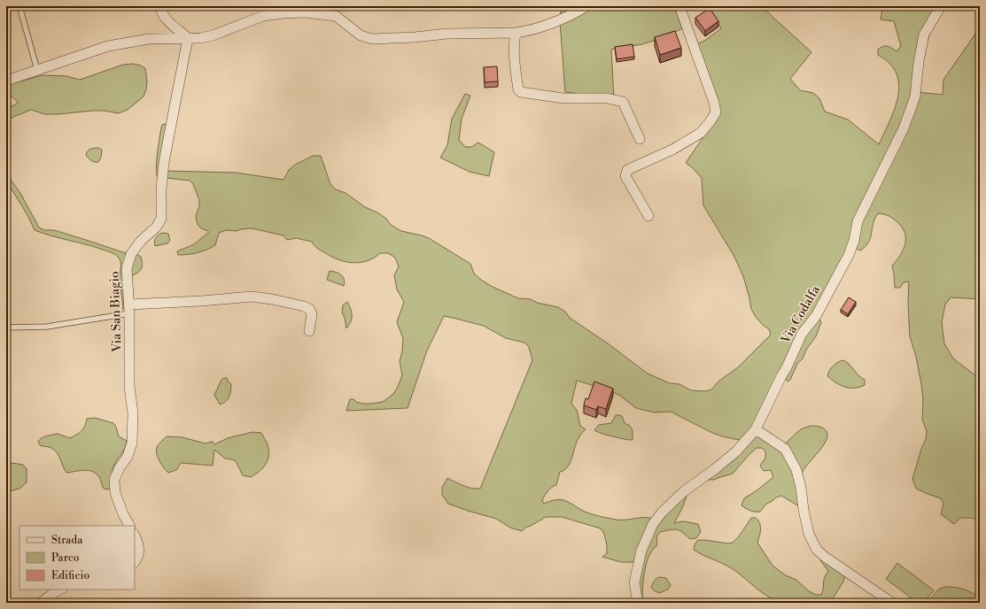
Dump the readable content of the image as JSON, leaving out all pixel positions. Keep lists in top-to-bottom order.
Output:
{
  "streets": {
    "street": ["Via San Biagio", "Via Codalfa"]
  },
  "legend": ["Strada", "Parco", "Edificio"]
}
